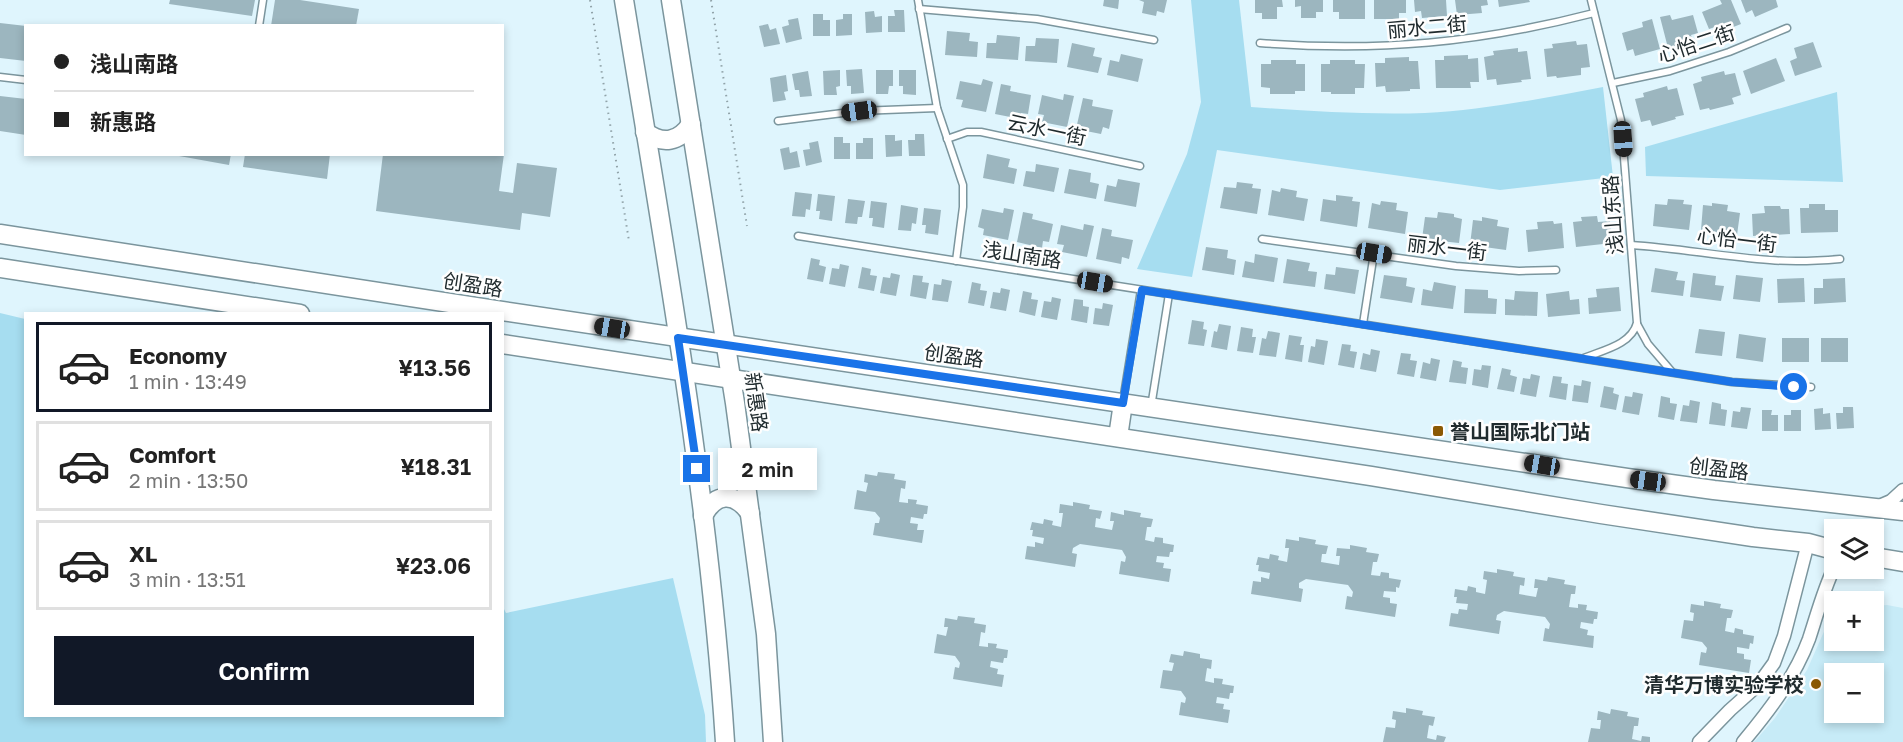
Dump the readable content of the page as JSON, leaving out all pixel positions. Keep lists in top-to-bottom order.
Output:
{
  "streets": {
    "street": ["创盈路", "新惠路"],
    "lane": [
      "丽水二街",
      "心怡二街",
      "云水一街",
      "浅山东路",
      "心怡一街",
      "丽水一街",
      "浅山南路"
    ]
  },
  "crossings": [
    ["丽水二街", "浅山东路"],
    ["心怡二街", "浅山东路"],
    ["浅山东路", "心怡一街"],
    ["浅山东路", "浅山南路"],
    ["创盈路", "新惠路"]
  ],
  "places": {
    "transit": ["誉山国际北门站"],
    "other": ["清华万博实验学校"]
  },
  "page": {
    "banner": ["浅山南路", "新惠路"],
    "list": [
      {
        "name": "Economy",
        "note": "1 min · 13:49",
        "value": "¥13.56"
      },
      {
        "name": "Comfort",
        "note": "2 min · 13:50",
        "value": "¥18.31"
      },
      {
        "name": "XL",
        "note": "3 min · 13:51",
        "value": "¥23.06"
      }
    ],
    "bubble": "2 min",
    "map_buttons": ["+", "−"],
    "buttons": "Confirm"
  }
}
